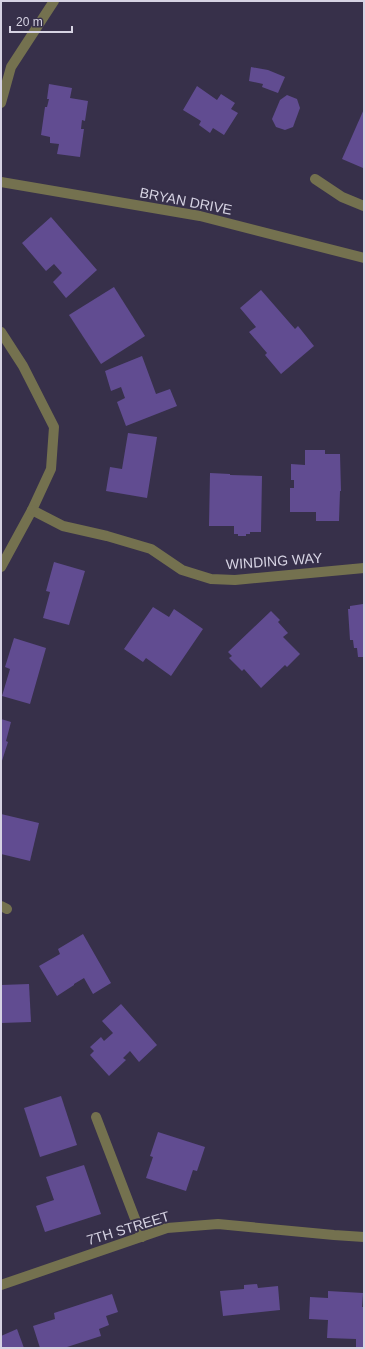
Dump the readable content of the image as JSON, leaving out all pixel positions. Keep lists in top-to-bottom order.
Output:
{
  "streets": {
    "street": ["BRYAN DRIVE", "WINDING WAY", "7TH STREET"]
  },
  "scale_bar": "20 m"
}
